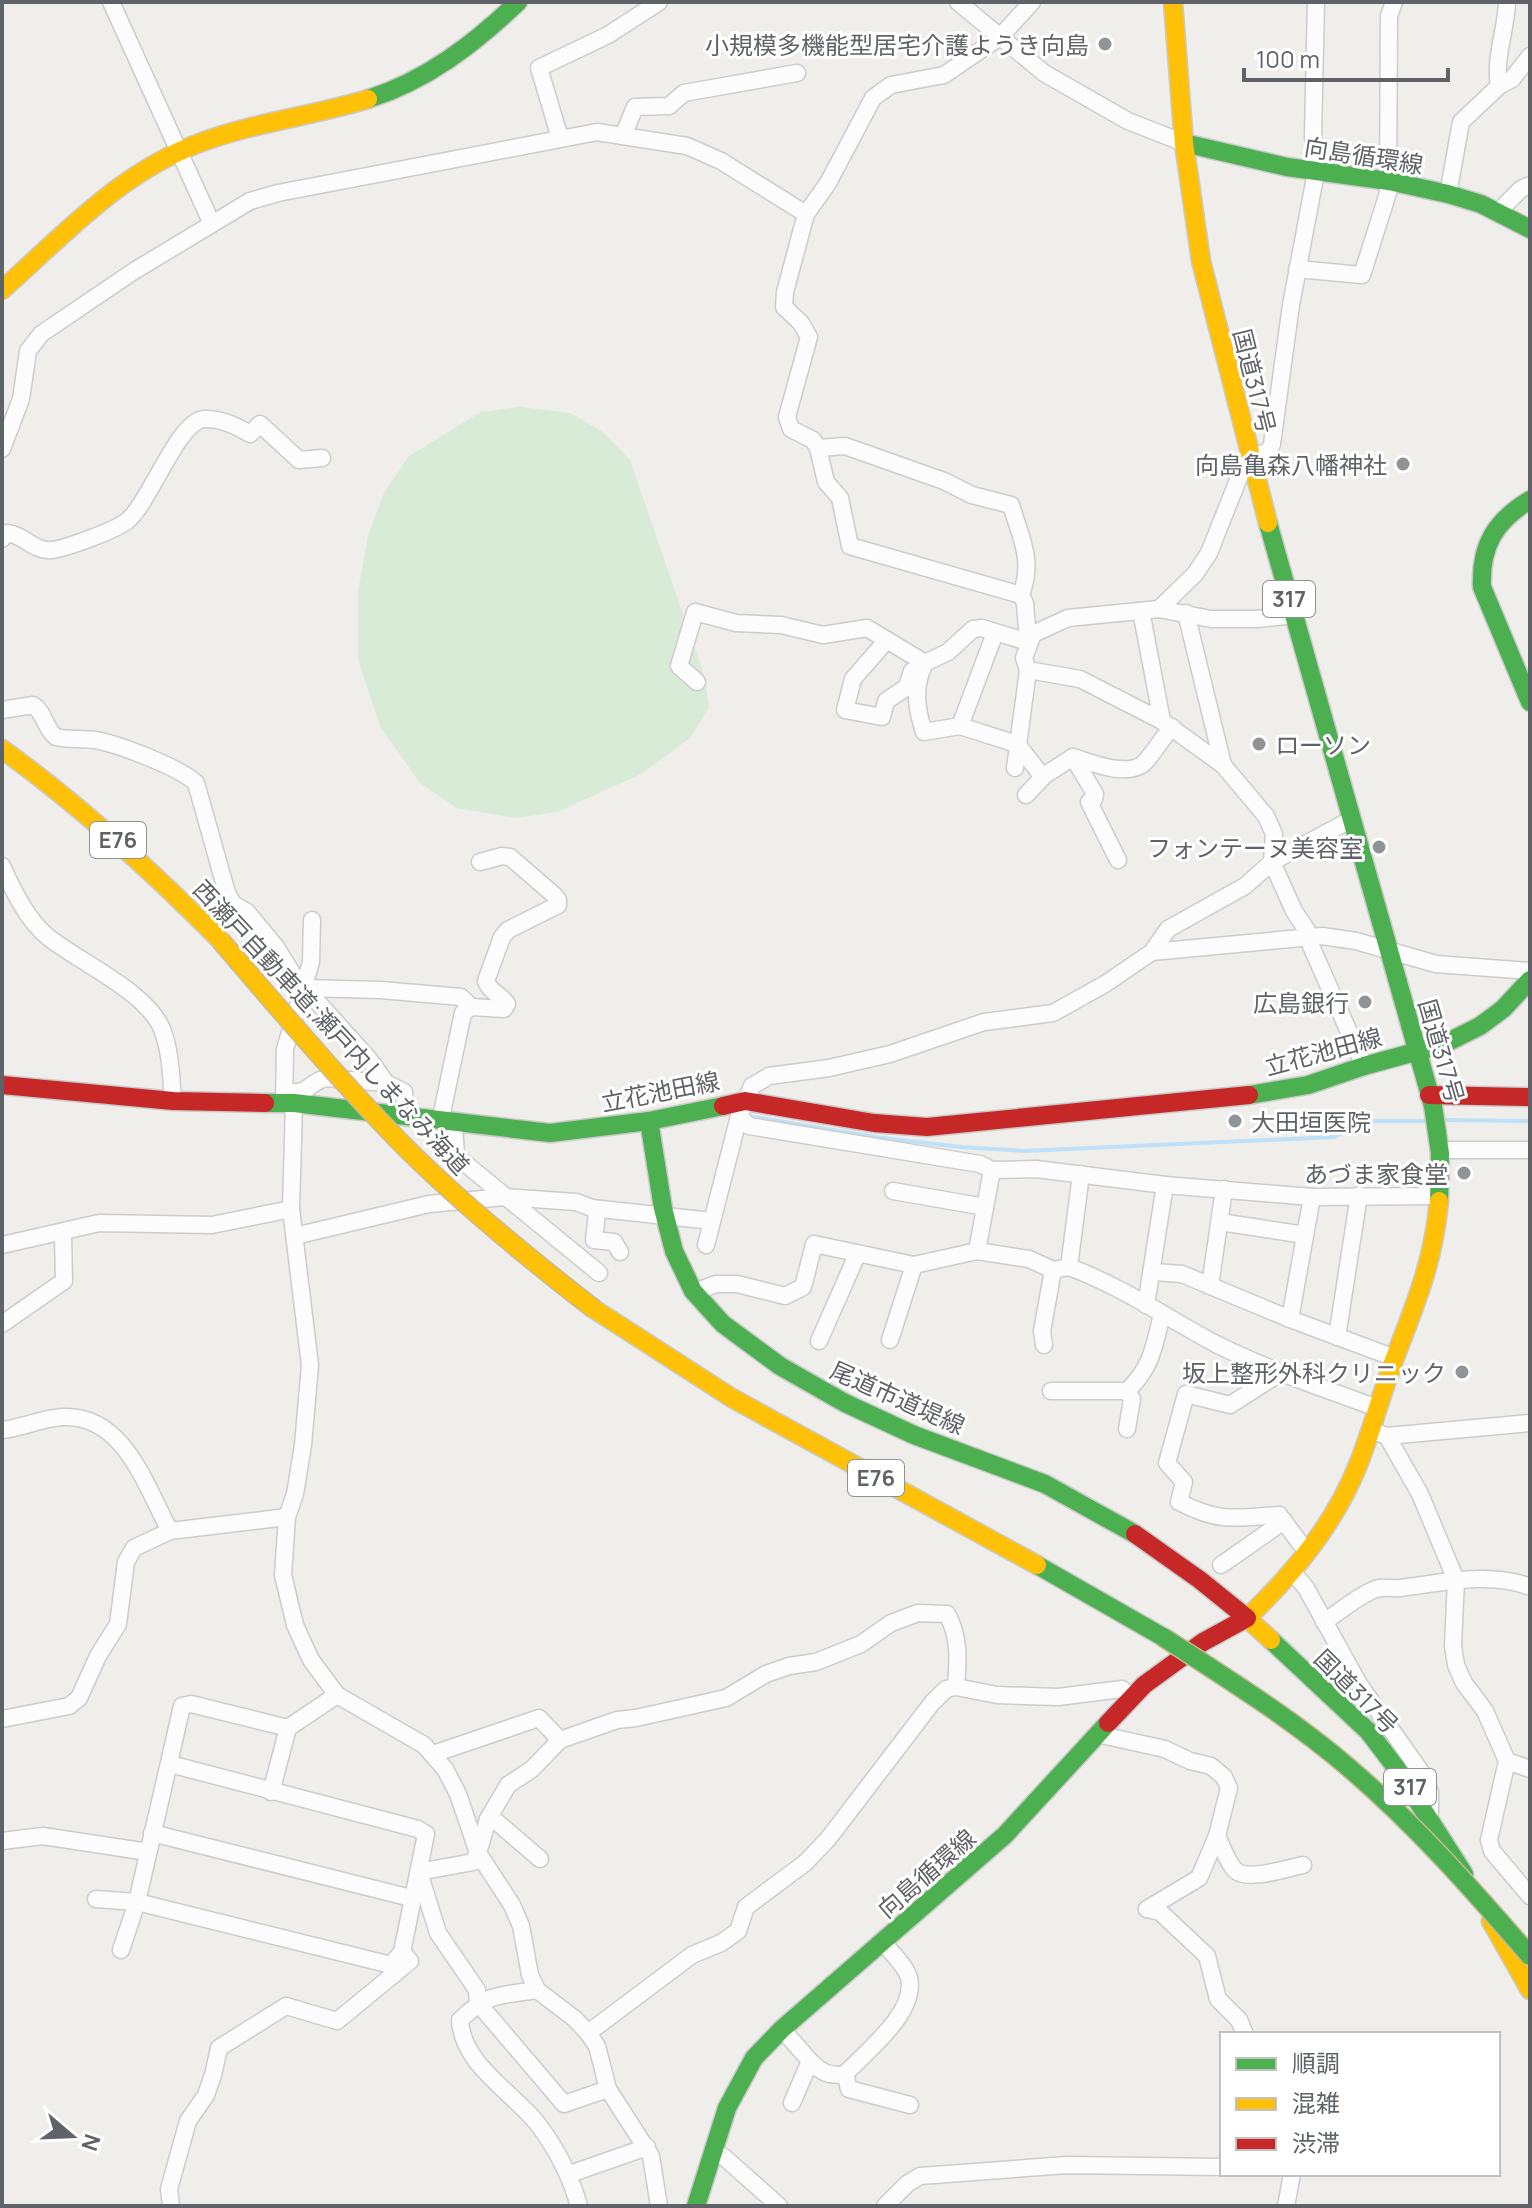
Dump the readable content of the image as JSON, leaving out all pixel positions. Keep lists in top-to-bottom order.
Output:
{
  "streets": {
    "main road": [
      "向島循環線",
      "国道317号",
      "317",
      "E76",
      "西瀬戸自動車道;瀬戸内しまなみ海道",
      "立花池田線",
      "尾道市道堤線"
    ]
  },
  "crossings": [
    ["向島循環線", "国道317号"],
    ["向島循環線", "尾道市道堤線"],
    ["国道317号", "立花池田線"],
    ["国道317号", "尾道市道堤線"],
    ["立花池田線", "尾道市道堤線"]
  ],
  "places": [
    "小規模多機能型居宅介護ようき向島",
    "向島亀森八幡神社",
    "ローソン",
    "フォンテーヌ美容室",
    "広島銀行",
    "大田垣医院",
    "あづま家食堂",
    "坂上整形外科クリニック"
  ],
  "legend": ["順調", "混雑", "渋滞"],
  "scale_bar": "100 m",
  "north": "right"
}
